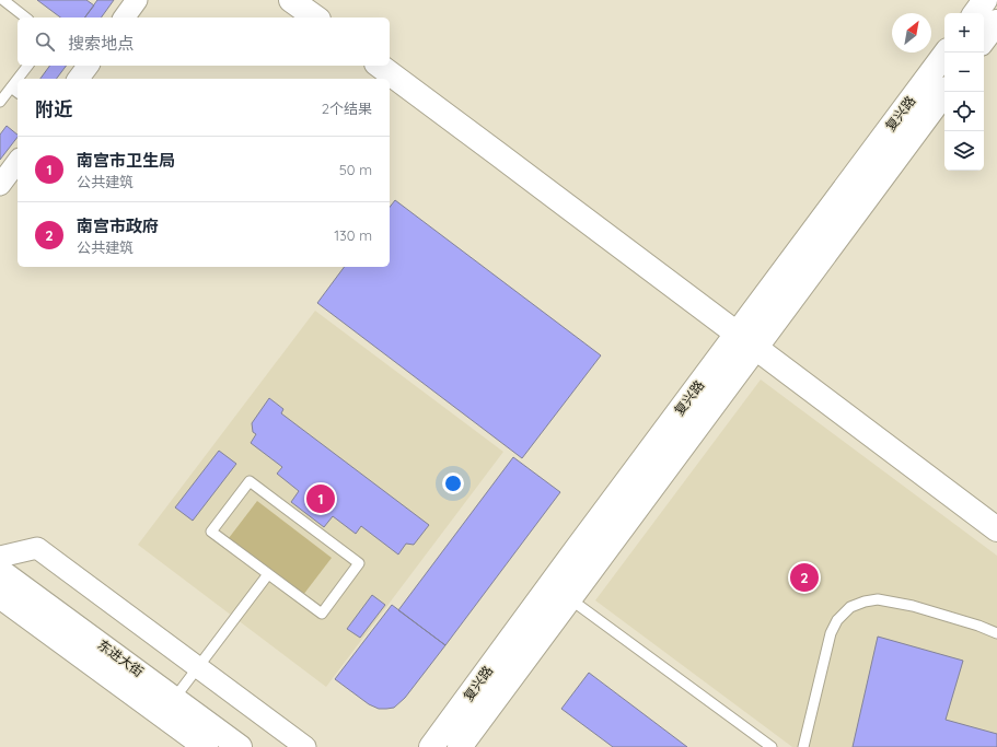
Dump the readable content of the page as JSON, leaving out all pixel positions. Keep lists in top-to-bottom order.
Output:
{
  "streets": {
    "street": ["复兴路", "东进大街"]
  },
  "north": "top right",
  "page": {
    "map_buttons": ["+", "−"],
    "search": "搜索地点",
    "heading": ["附近", "2个结果"],
    "list": [
      {
        "mark": "1",
        "name": "南宫市卫生局",
        "note": "公共建筑",
        "value": "50 m"
      },
      {
        "mark": "2",
        "name": "南宫市政府",
        "note": "公共建筑",
        "value": "130 m"
      }
    ],
    "pins": ["1", "2"]
  }
}
